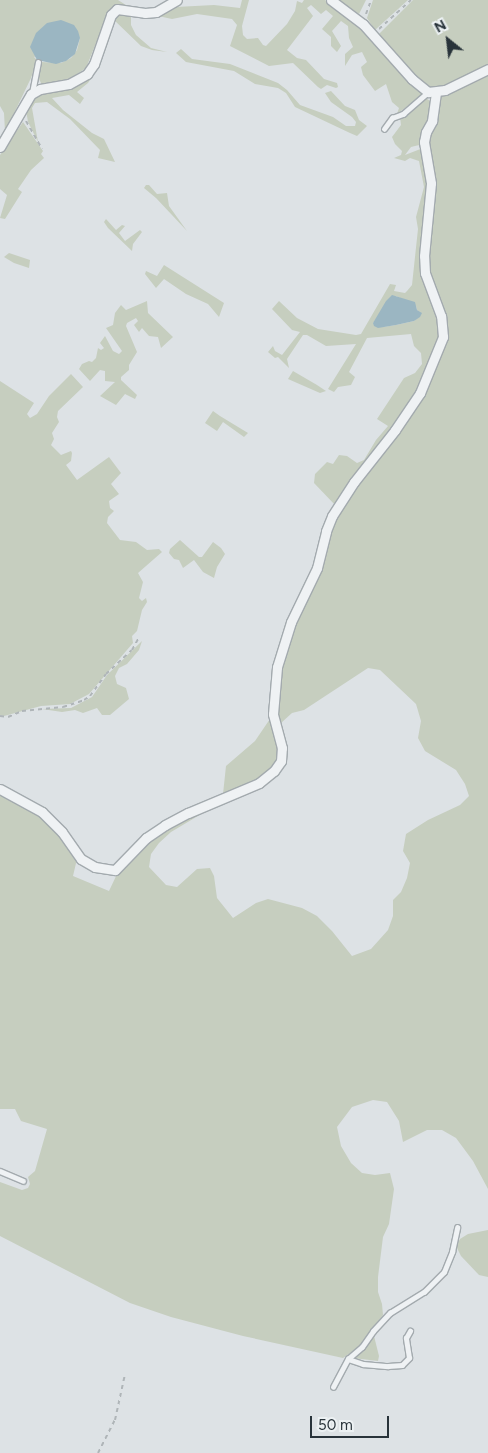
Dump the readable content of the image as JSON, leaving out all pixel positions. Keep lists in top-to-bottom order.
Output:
{
  "scale_bar": "50 m",
  "north": "top left"
}
